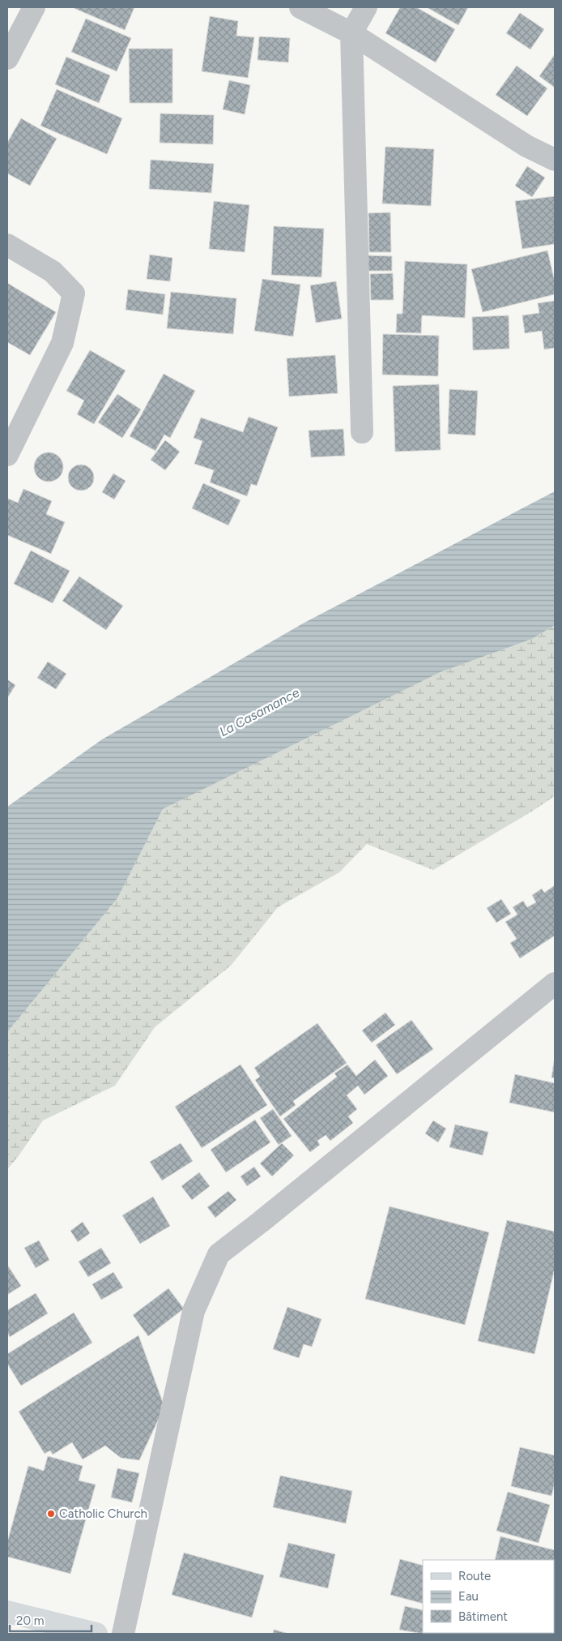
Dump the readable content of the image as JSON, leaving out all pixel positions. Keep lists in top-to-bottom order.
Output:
{
  "water": ["La Casamance"],
  "places": ["Catholic Church"],
  "legend": ["Route", "Eau", "Bâtiment"],
  "scale_bar": "20 m"
}
